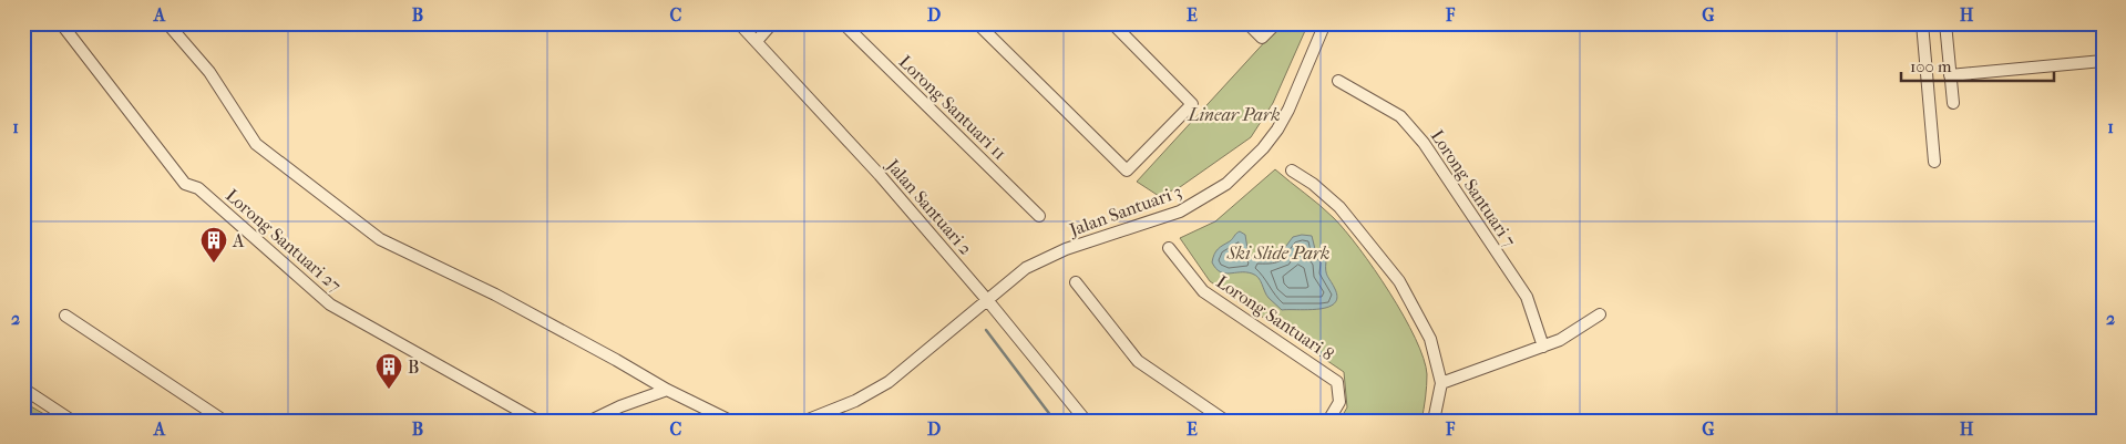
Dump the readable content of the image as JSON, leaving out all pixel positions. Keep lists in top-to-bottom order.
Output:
{
  "streets": {
    "street": [
      "Lorong Santuari 11",
      "Lorong Santuari 7",
      "Jalan Santuari 2",
      "Jalan Santuari 3",
      "Lorong Santuari 27",
      "Lorong Santuari 8"
    ]
  },
  "crossings": [
    ["Jalan Santuari 2", "Jalan Santuari 3"]
  ],
  "parks": ["Linear Park", "Ski Slide Park"],
  "places": {
    "building": ["A", "B"]
  },
  "scale_bar": "100 m",
  "grid": {
    "columns": [
      "A",
      "B",
      "C",
      "D",
      "E",
      "F",
      "G",
      "H"
    ],
    "rows": ["1", "2"]
  }
}
